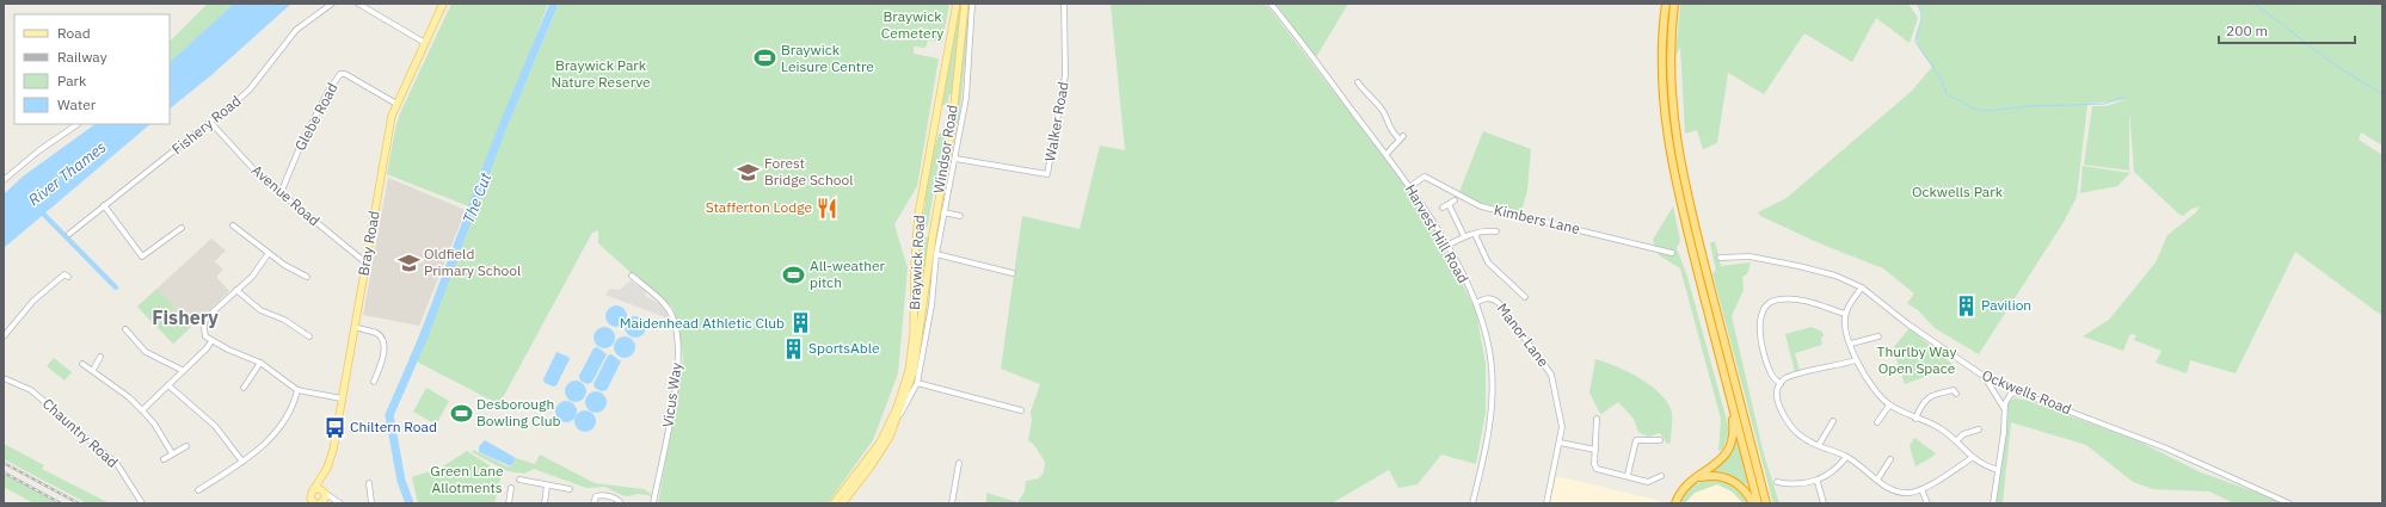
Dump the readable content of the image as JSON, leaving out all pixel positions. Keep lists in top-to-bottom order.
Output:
{
  "streets": {
    "main road": ["Windsor Road", "Bray Road", "Braywick Road"],
    "street": [
      "Glebe Road",
      "Walker Road",
      "Fishery Road",
      "Avenue Road",
      "Kimbers Lane",
      "Harvest Hill Road",
      "Manor Lane",
      "Ockwells Road",
      "Vicus Way",
      "Chauntry Road"
    ]
  },
  "crossings": [
    ["Glebe Road", "Avenue Road"],
    ["Glebe Road", "Bray Road"],
    ["Walker Road", "Braywick Road"],
    ["Fishery Road", "Avenue Road"],
    ["Windsor Road", "Braywick Road"],
    ["Avenue Road", "Bray Road"],
    ["Kimbers Lane", "Harvest Hill Road"],
    ["Harvest Hill Road", "Manor Lane"]
  ],
  "districts": ["Fishery"],
  "water": ["River Thames", "The Cut"],
  "parks": [
    "Braywick Cemetery",
    "Braywick Park Nature Reserve",
    "Ockwells Park",
    "Thurlby Way Open Space",
    "Green Lane Allotments"
  ],
  "places": {
    "sports": ["Braywick Leisure Centre", "All-weather pitch", "Desborough Bowling Club"],
    "school or university": ["Forest Bridge School", "Oldfield Primary School"],
    "restaurant": ["Stafferton Lodge"],
    "building": ["Pavilion", "Maidenhead Athletic Club", "SportsAble"],
    "bus stop": ["Chiltern Road"]
  },
  "legend": [
    "Road",
    "Railway",
    "Park",
    "Water"
  ],
  "scale_bar": "200 m"
}
